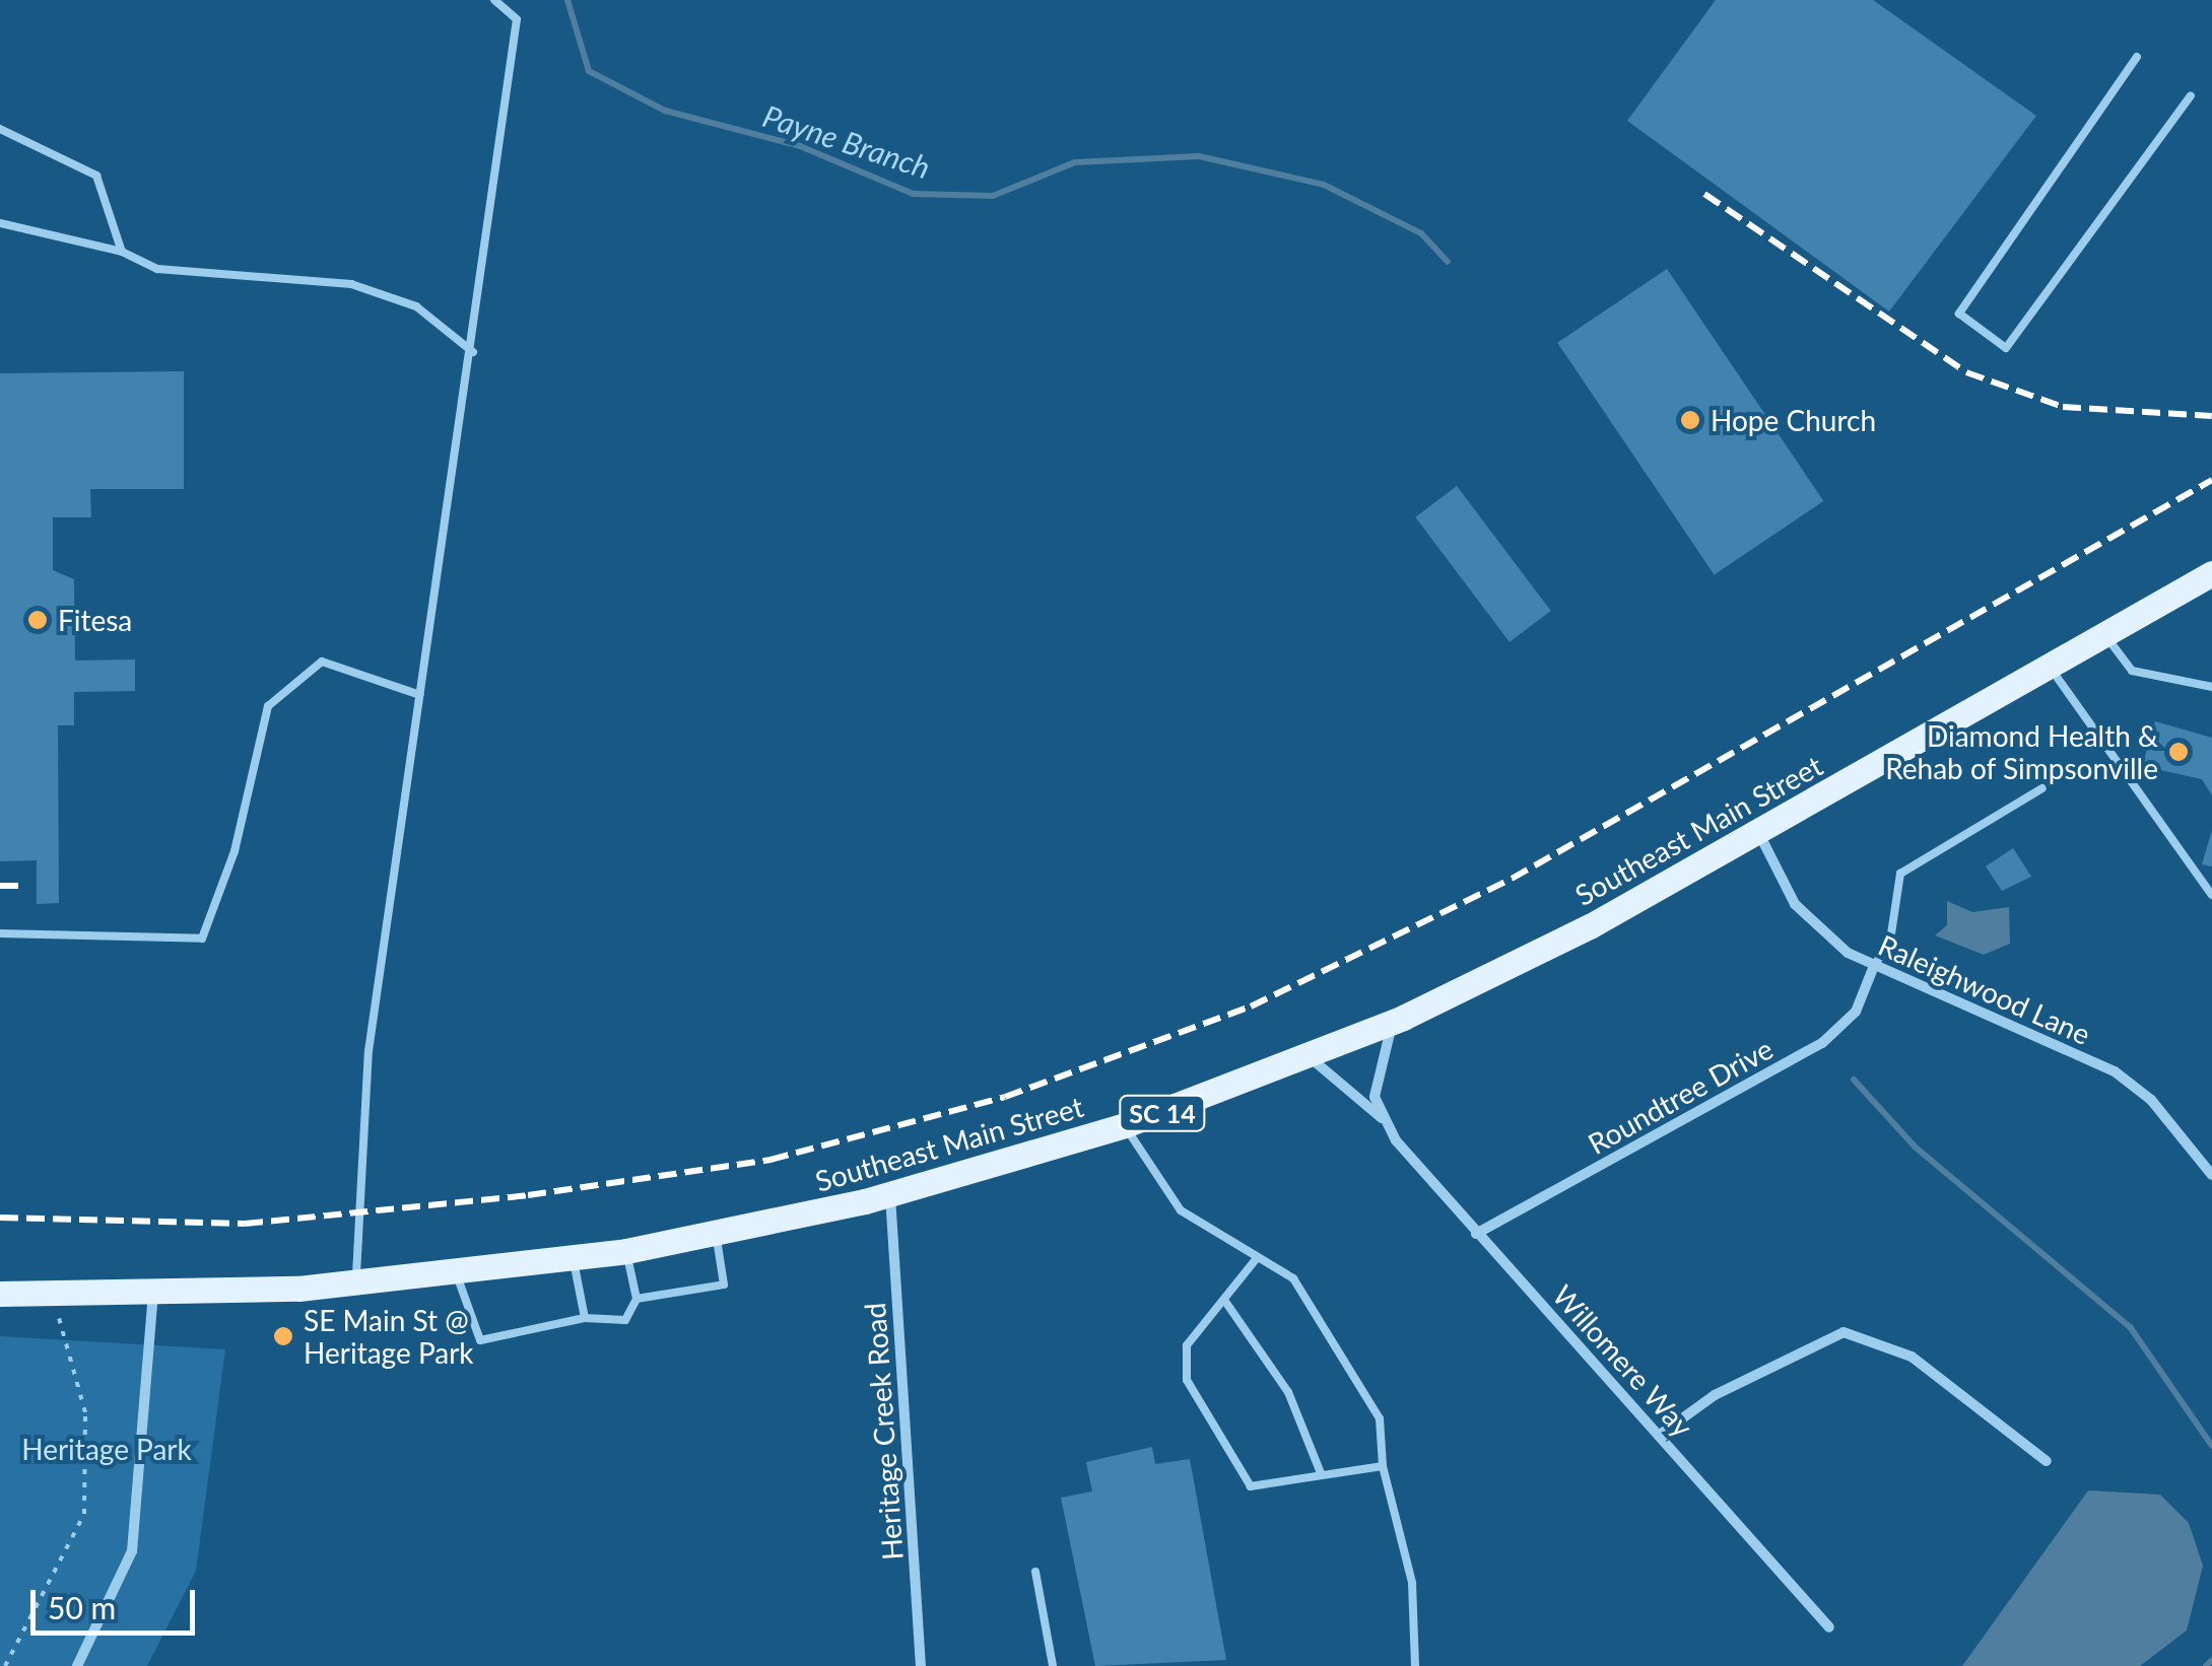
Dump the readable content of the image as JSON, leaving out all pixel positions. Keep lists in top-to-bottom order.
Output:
{
  "streets": {
    "main road": ["Southeast Main Street", "SC 14"],
    "street": [
      "Raleighwood Lane",
      "Roundtree Drive",
      "Willomere Way",
      "Heritage Creek Road"
    ]
  },
  "crossings": [
    ["Southeast Main Street", "Raleighwood Lane"],
    ["Southeast Main Street", "Willomere Way"],
    ["Southeast Main Street", "Heritage Creek Road"],
    ["Raleighwood Lane", "Roundtree Drive"],
    ["Roundtree Drive", "Willomere Way"]
  ],
  "water": ["Payne Branch"],
  "parks": ["Heritage Park"],
  "places": [
    "Hope Church",
    "Fitesa",
    "Diamond Health & Rehab of Simpsonville",
    "SE Main St @ Heritage Park"
  ],
  "scale_bar": "50 m"
}
